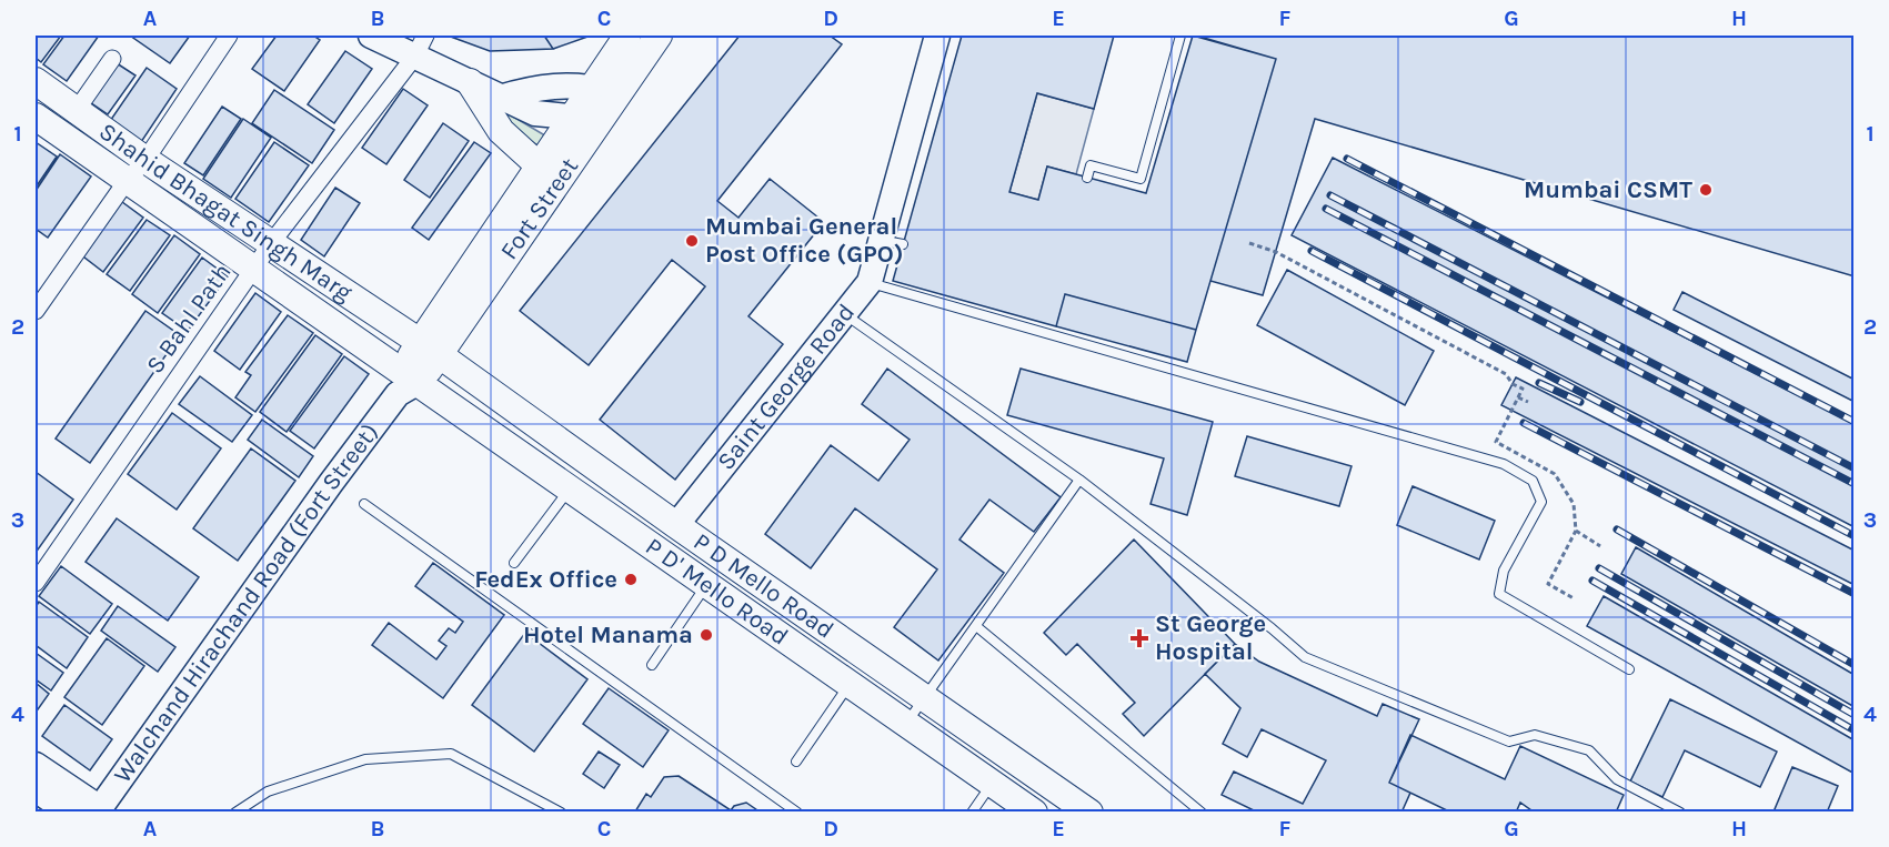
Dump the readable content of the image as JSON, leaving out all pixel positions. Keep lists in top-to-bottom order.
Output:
{
  "streets": {
    "main road": [
      "Fort Street",
      "Shahid Bhagat Singh Marg",
      "Saint George Road",
      "P D Mello Road",
      "P D' Mello Road",
      "Walchand Hirachand Road (Fort Street)"
    ],
    "street": ["S Bahl Path"]
  },
  "crossings": [
    ["Fort Street", "Shahid Bhagat Singh Marg"],
    ["Fort Street", "P D Mello Road"],
    ["Fort Street", "P D' Mello Road"],
    ["Fort Street", "Walchand Hirachand Road (Fort Street)"],
    ["Shahid Bhagat Singh Marg", "S Bahl Path"],
    ["Shahid Bhagat Singh Marg", "P D Mello Road"],
    ["Shahid Bhagat Singh Marg", "P D' Mello Road"],
    ["Shahid Bhagat Singh Marg", "Walchand Hirachand Road (Fort Street)"],
    ["Saint George Road", "P D Mello Road"],
    ["P D' Mello Road", "Walchand Hirachand Road (Fort Street)"]
  ],
  "places": {
    "other": [
      "Mumbai CSMT",
      "Mumbai General Post Office (GPO)",
      "FedEx Office",
      "Hotel Manama"
    ],
    "health": ["St George Hospital"]
  },
  "grid": {
    "columns": [
      "A",
      "B",
      "C",
      "D",
      "E",
      "F",
      "G",
      "H"
    ],
    "rows": [
      "1",
      "2",
      "3",
      "4"
    ]
  }
}
